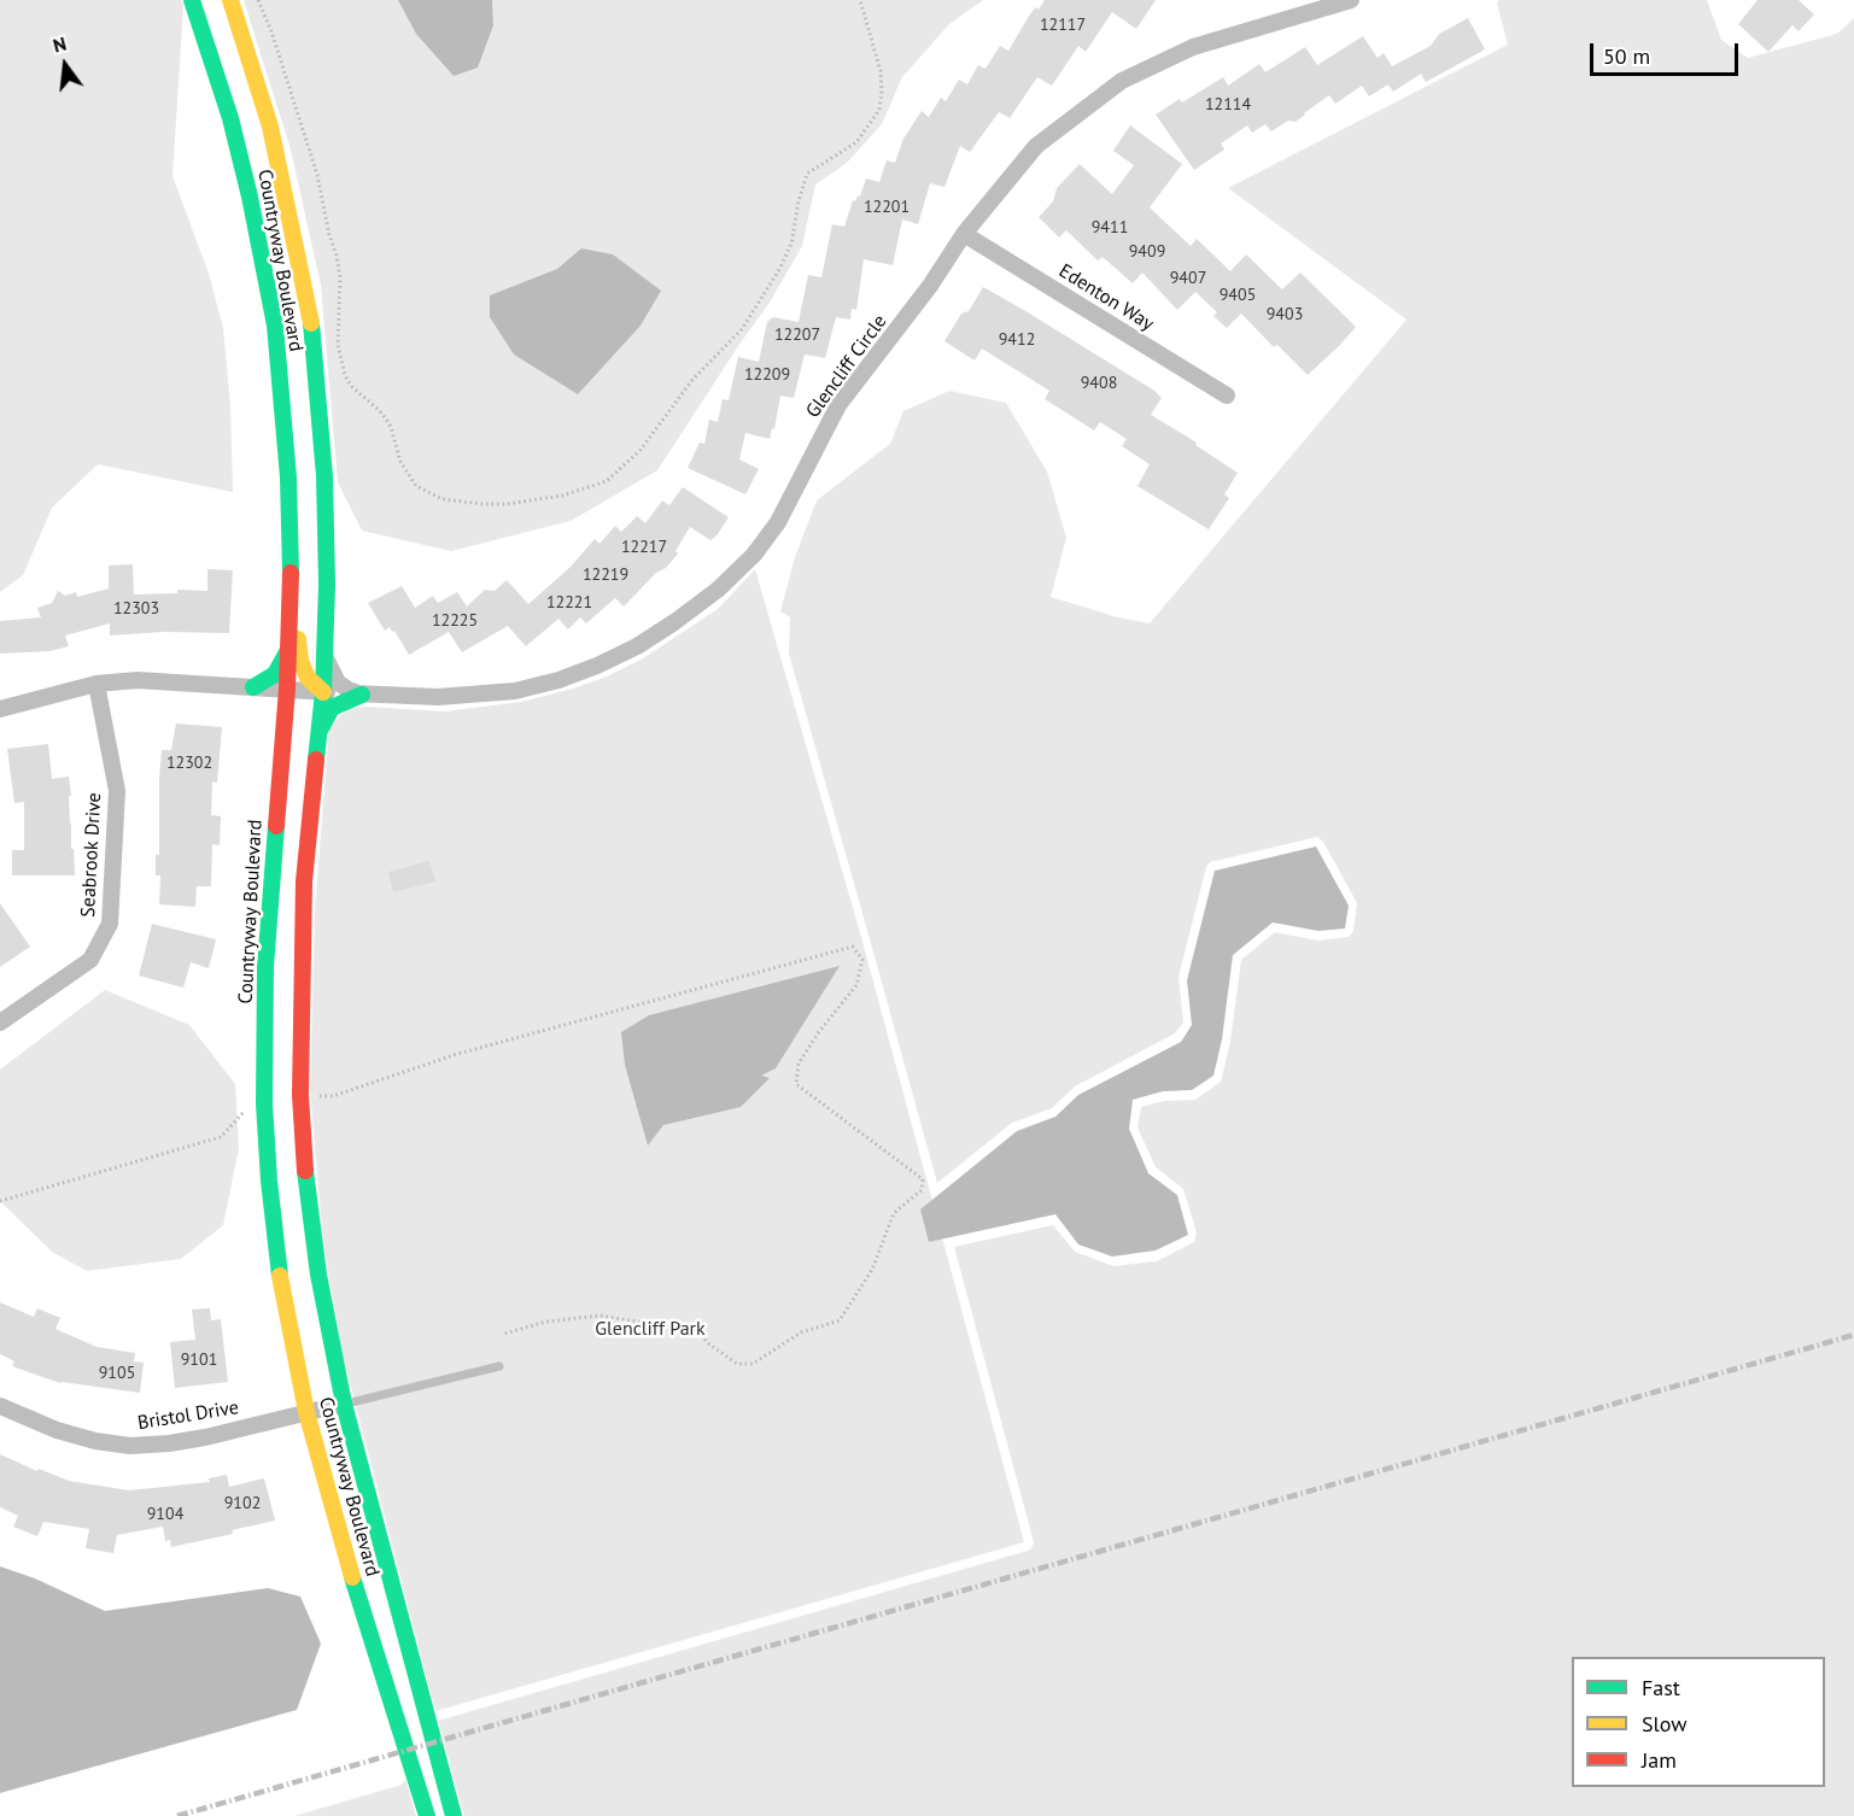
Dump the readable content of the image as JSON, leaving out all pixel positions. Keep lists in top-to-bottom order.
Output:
{
  "streets": {
    "street": [
      "Countryway Boulevard",
      "Edenton Way",
      "Glencliff Circle",
      "Seabrook Drive",
      "Bristol Drive"
    ]
  },
  "crossings": [
    ["Countryway Boulevard", "Glencliff Circle"],
    ["Countryway Boulevard", "Bristol Drive"],
    ["Edenton Way", "Glencliff Circle"],
    ["Glencliff Circle", "Seabrook Drive"]
  ],
  "parks": ["Glencliff Park"],
  "house_numbers": [
    "12117",
    "12114",
    "12201",
    "9411",
    "9409",
    "9407",
    "9405",
    "9403",
    "12207",
    "9412",
    "12209",
    "9408",
    "12217",
    "12219",
    "12221",
    "12303",
    "12225",
    "12302",
    "9101",
    "9105",
    "9102",
    "9104"
  ],
  "legend": ["Fast", "Slow", "Jam"],
  "scale_bar": "50 m",
  "north": "top"
}
